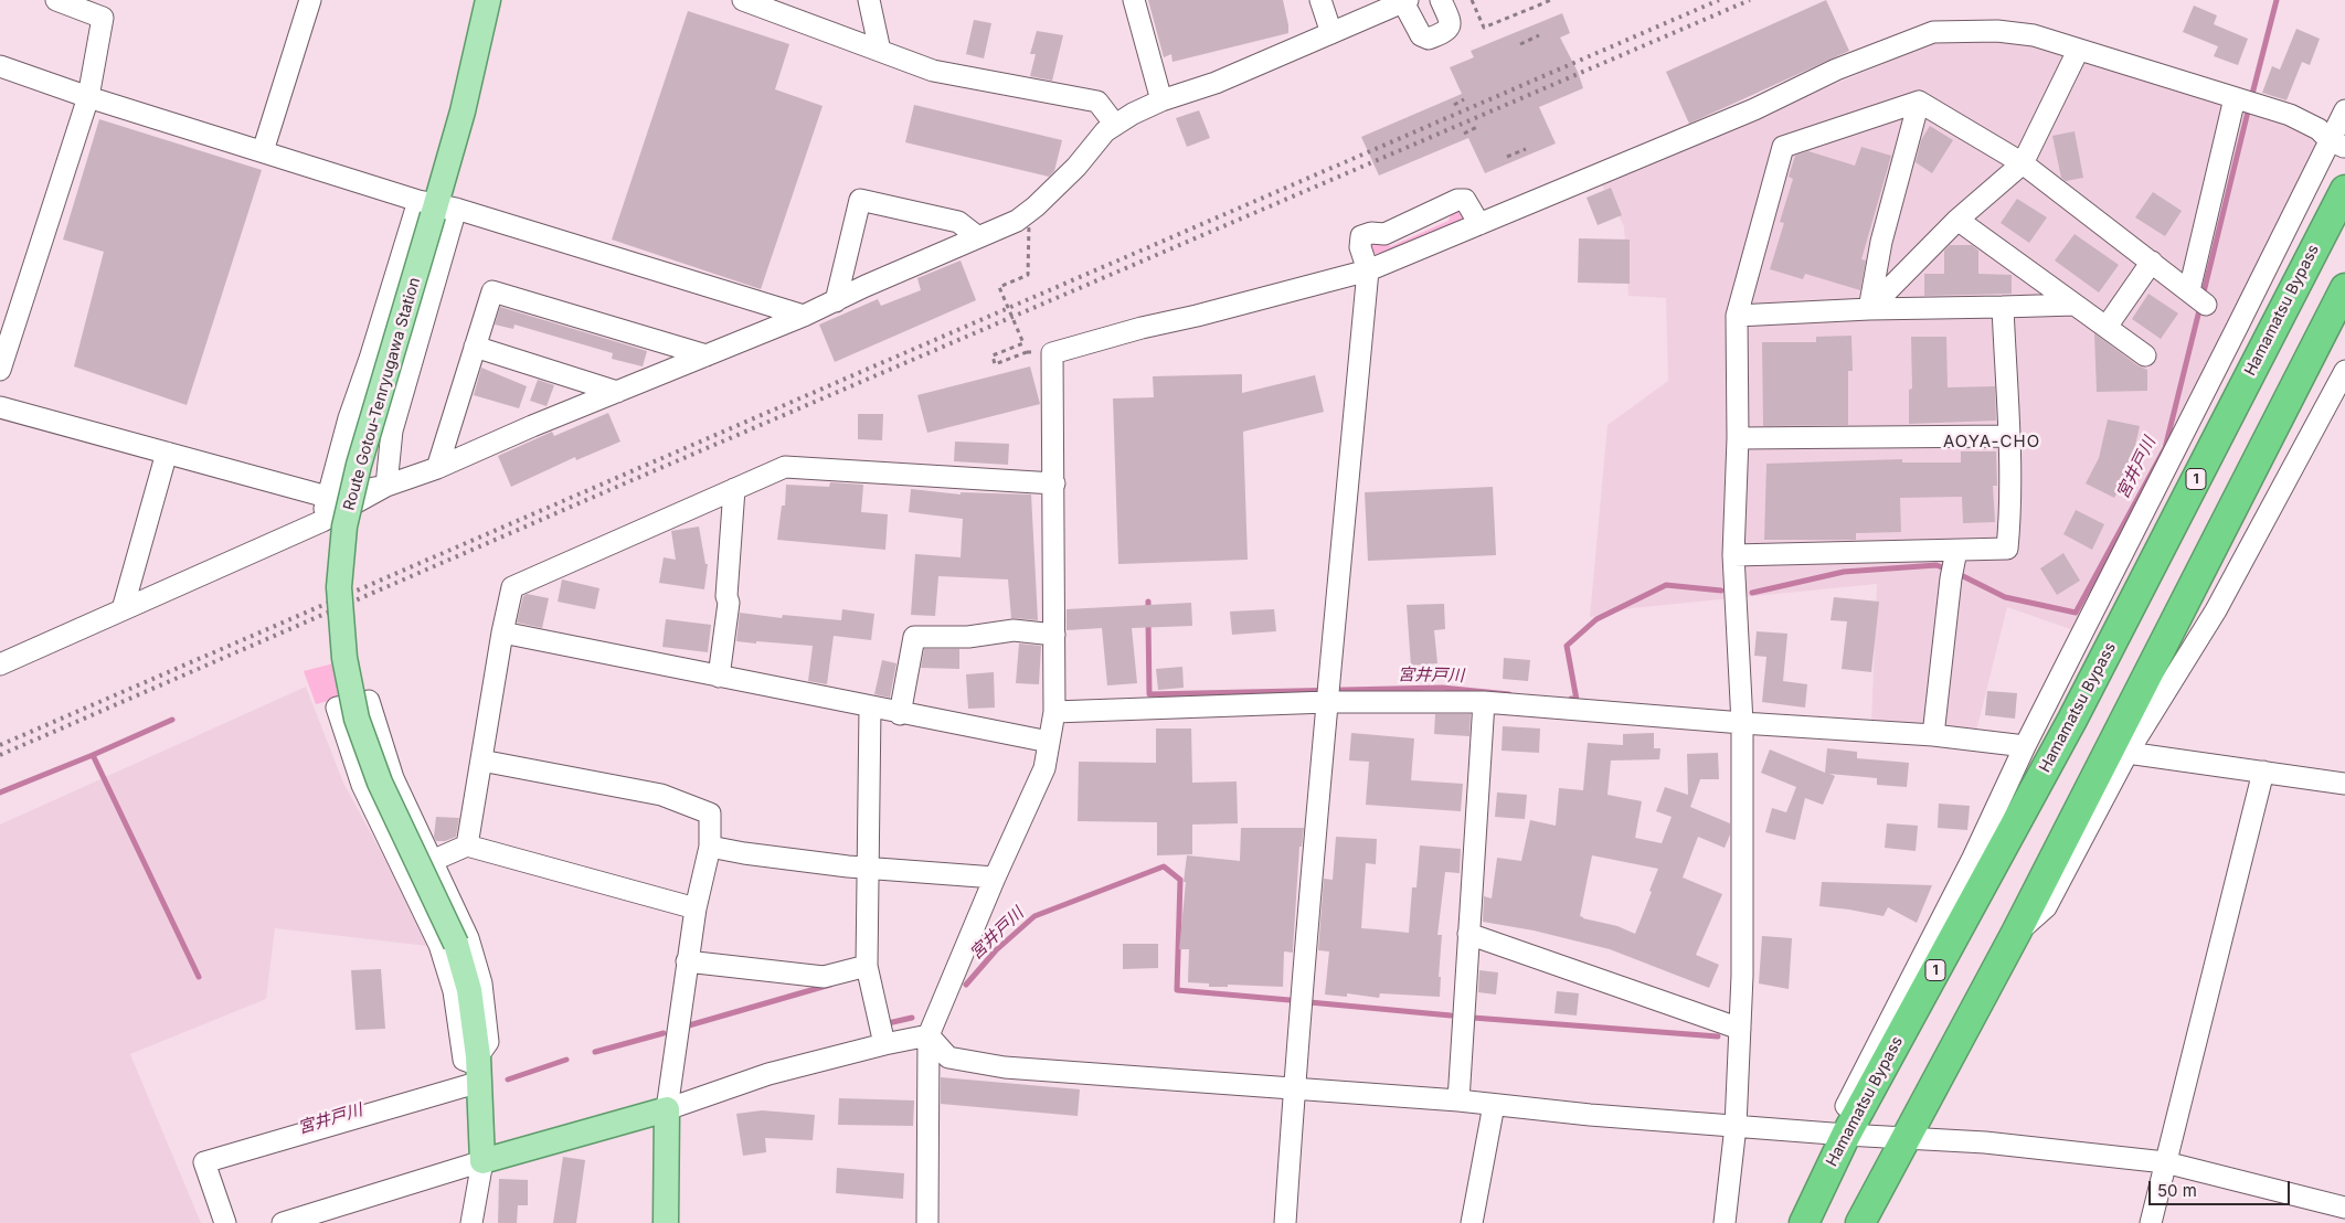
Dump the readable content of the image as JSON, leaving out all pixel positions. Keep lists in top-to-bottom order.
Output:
{
  "streets": {
    "highway": ["Hamamatsu Bypass", "1"],
    "main road": ["Route Gotou-Tenryugawa Station"]
  },
  "districts": ["AOYA-CHO"],
  "water": ["宮井戸川"],
  "scale_bar": "50 m"
}
